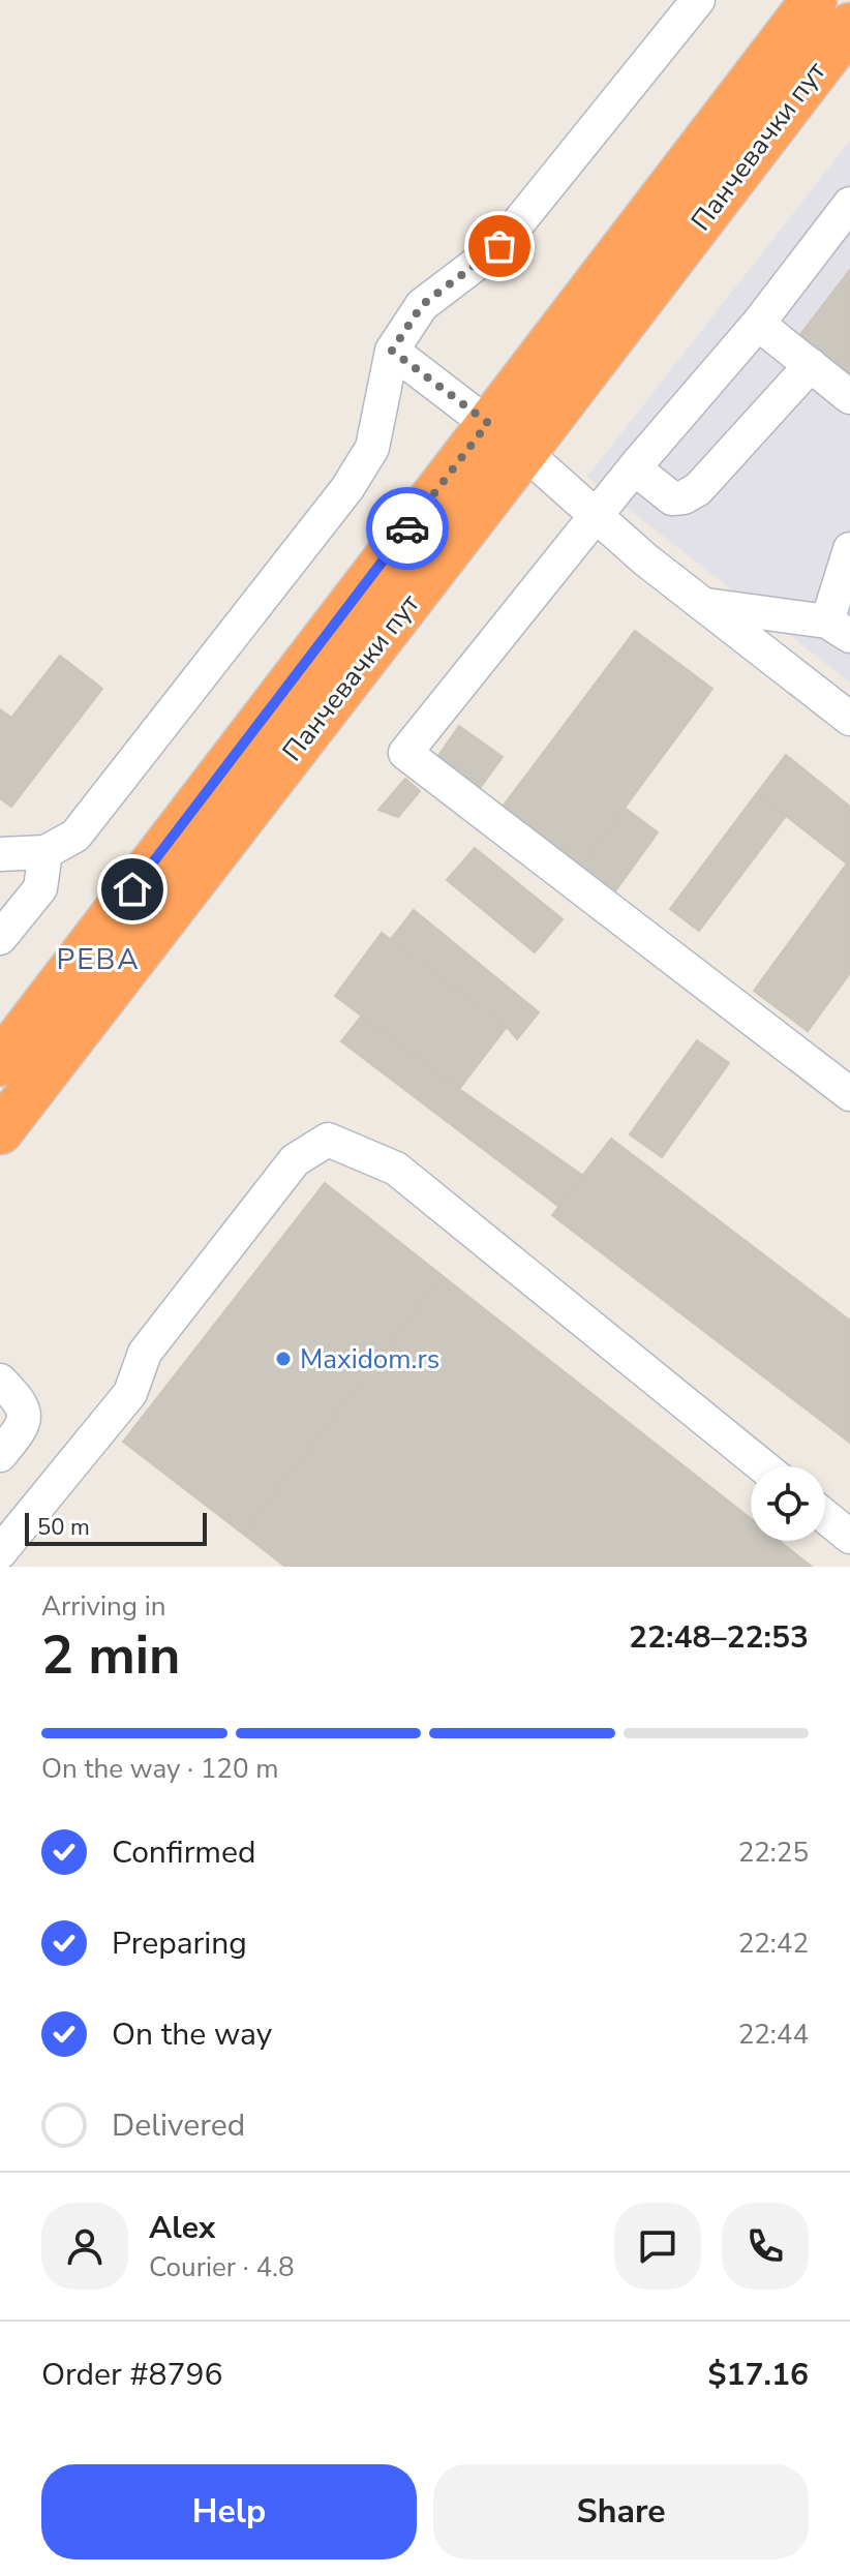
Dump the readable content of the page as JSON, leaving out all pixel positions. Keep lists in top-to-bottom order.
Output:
{
  "streets": {
    "highway": ["Панчевачки пут"]
  },
  "districts": ["РЕВА"],
  "places": ["Maxidom.rs"],
  "scale_bar": "50 m",
  "page": {
    "scale": "50 m",
    "heading": ["2 min", "Arriving in", "22:48–22:53"],
    "panel": [
      "Alex",
      "Courier · 4.8",
      "Order #8796",
      "$17.16"
    ],
    "bar": "On the way · 120 m",
    "list": [
      ["Confirmed", "22:25"],
      ["Preparing", "22:42"],
      ["On the way", "22:44"],
      "Delivered"
    ],
    "buttons": ["Help", "Share"]
  }
}
